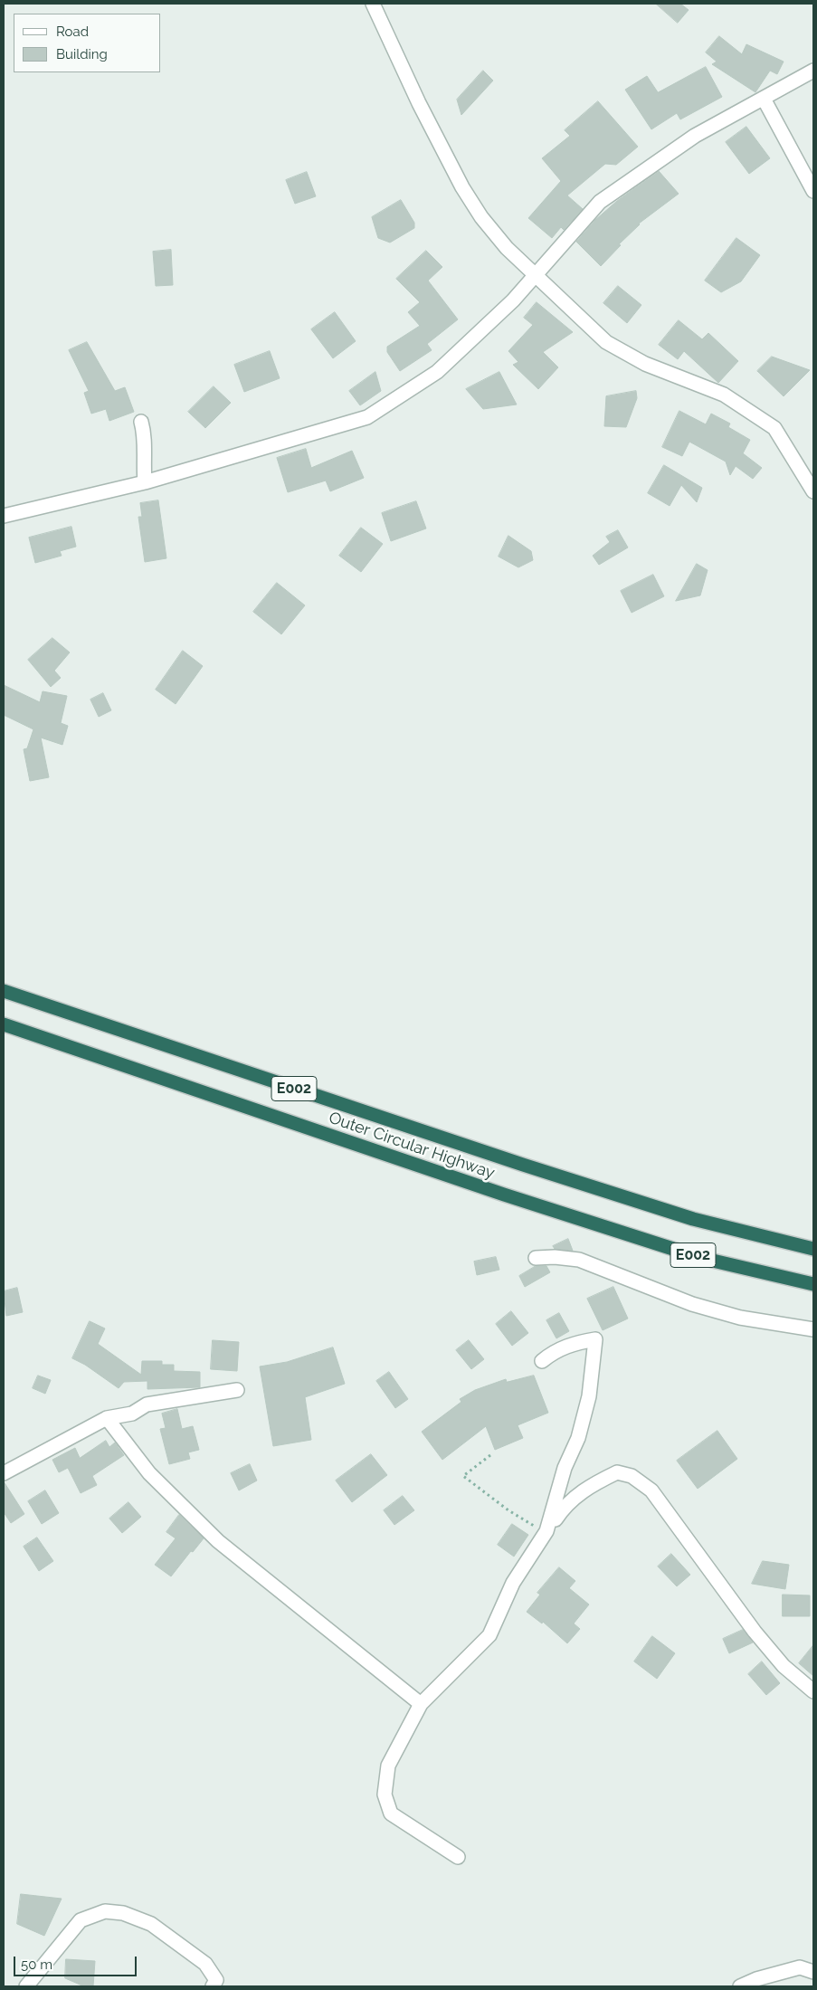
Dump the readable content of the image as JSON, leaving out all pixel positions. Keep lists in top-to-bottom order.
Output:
{
  "streets": {
    "highway": ["E002", "Outer Circular Highway"]
  },
  "legend": ["Road", "Building"],
  "scale_bar": "50 m"
}
